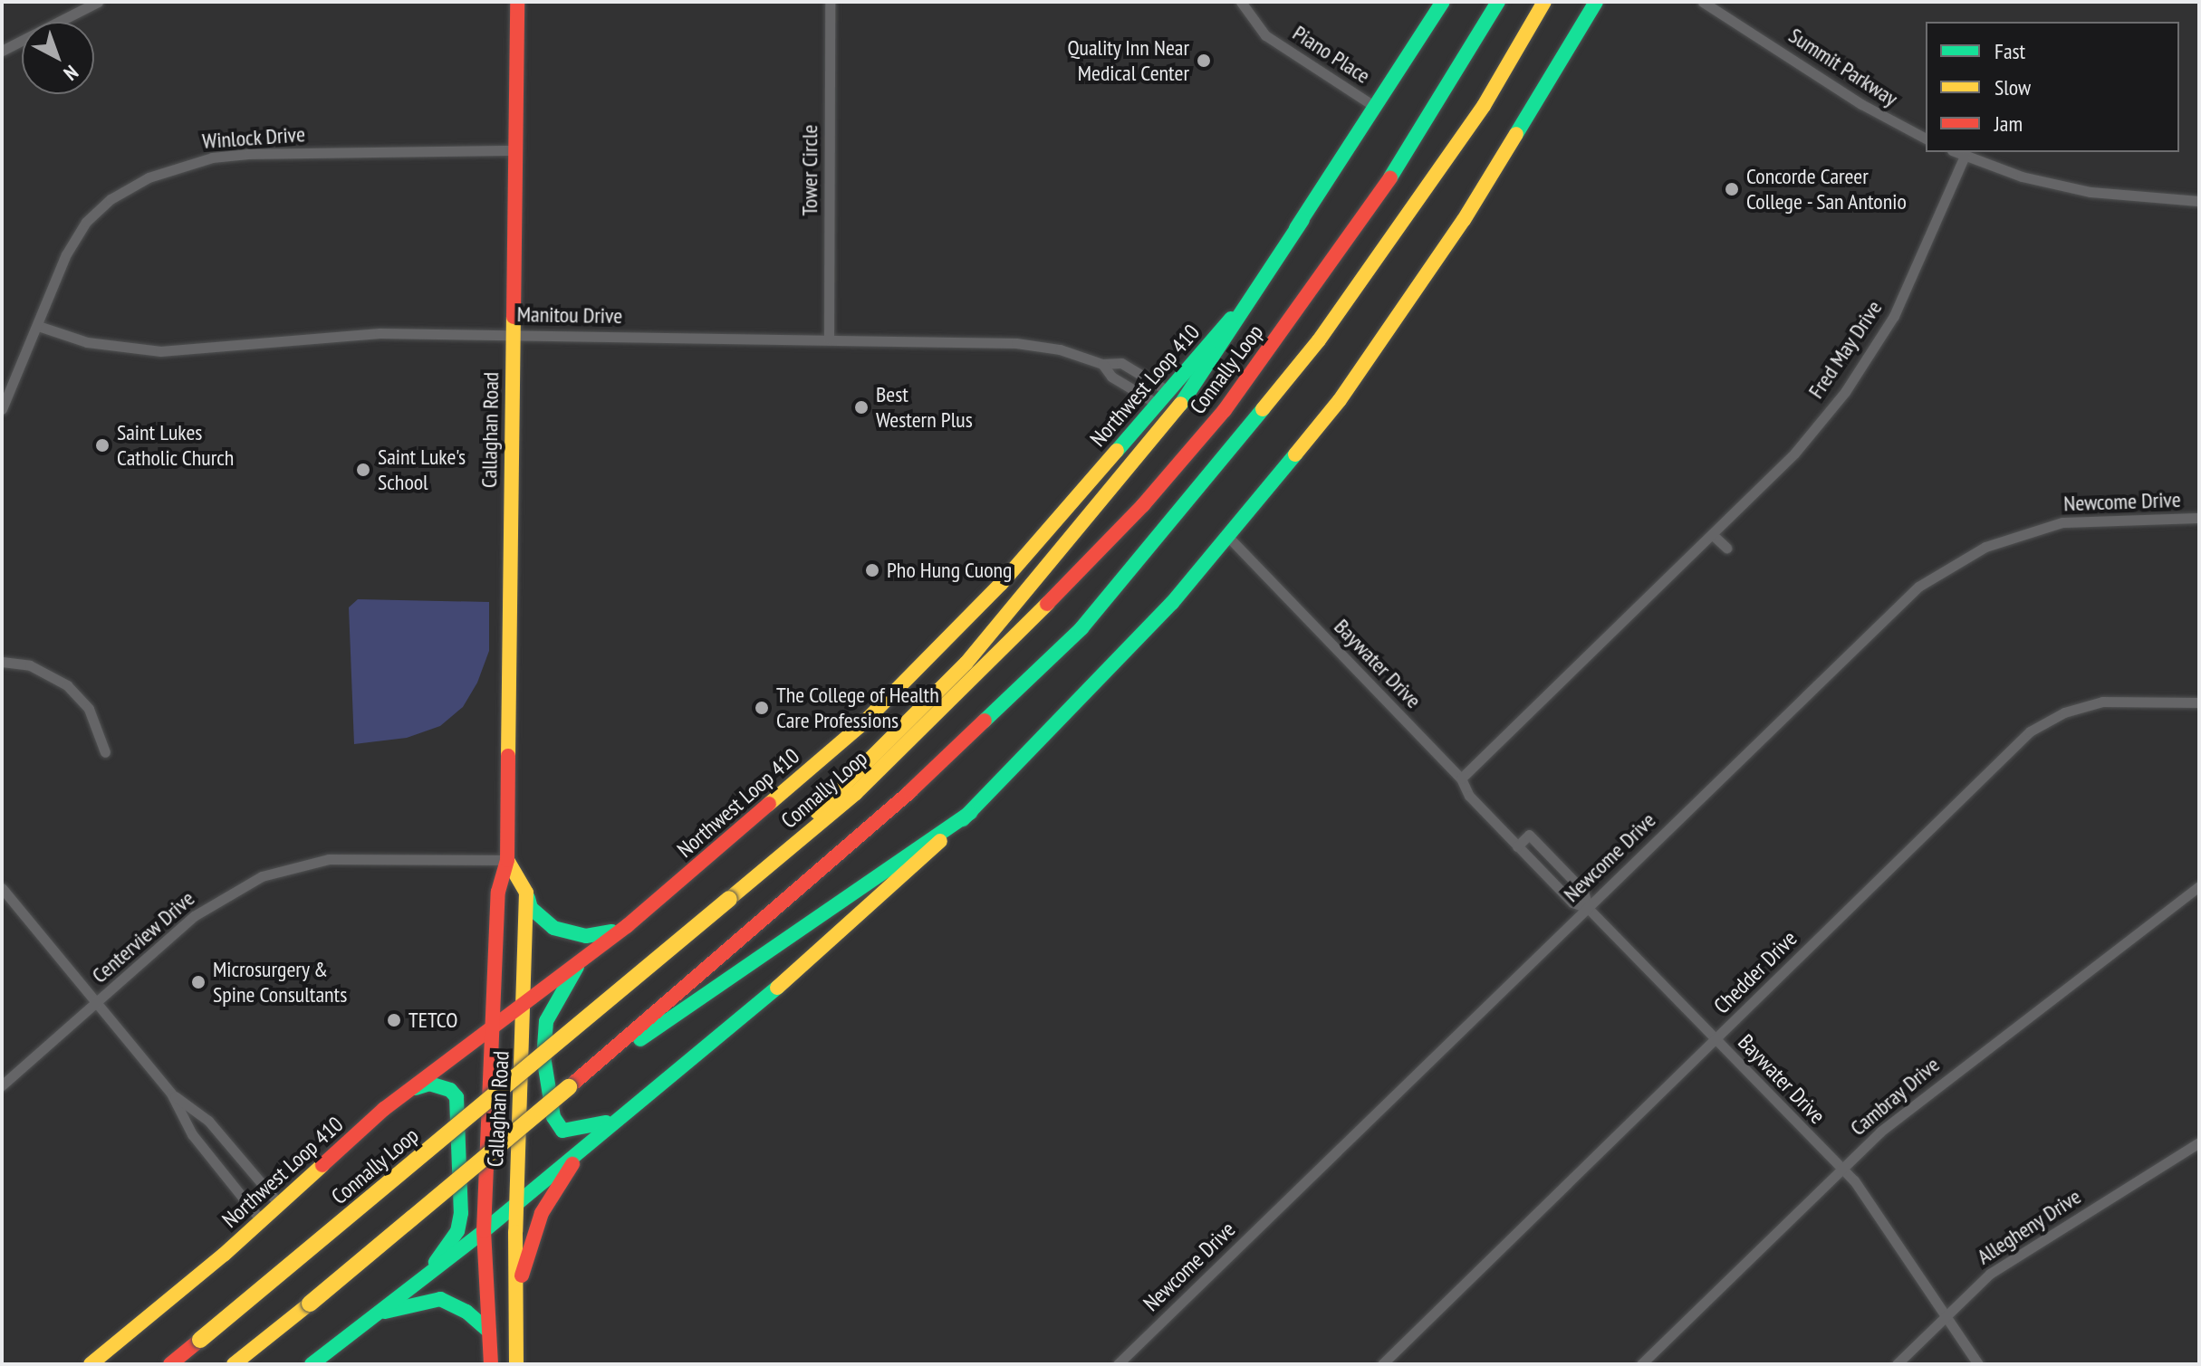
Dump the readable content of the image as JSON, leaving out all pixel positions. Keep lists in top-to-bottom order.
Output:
{
  "streets": {
    "main road": ["Connally Loop", "Northwest Loop 410", "Callaghan Road"],
    "street": [
      "Piano Place",
      "Summit Parkway",
      "Winlock Drive",
      "Tower Circle",
      "Manitou Drive",
      "Fred May Drive",
      "Newcome Drive",
      "Baywater Drive",
      "Centerview Drive",
      "Chedder Drive",
      "Cambray Drive",
      "Allegheny Drive"
    ]
  },
  "crossings": [
    ["Piano Place", "Northwest Loop 410"],
    ["Winlock Drive", "Manitou Drive"],
    ["Winlock Drive", "Callaghan Road"],
    ["Tower Circle", "Manitou Drive"],
    ["Manitou Drive", "Northwest Loop 410"],
    ["Manitou Drive", "Callaghan Road"],
    ["Fred May Drive", "Baywater Drive"],
    ["Northwest Loop 410", "Callaghan Road"],
    ["Callaghan Road", "Centerview Drive"],
    ["Newcome Drive", "Baywater Drive"],
    ["Baywater Drive", "Chedder Drive"],
    ["Baywater Drive", "Cambray Drive"],
    ["Baywater Drive", "Allegheny Drive"]
  ],
  "places": [
    "Quality Inn Near Medical Center",
    "Concorde Career College - San Antonio",
    "Best Western Plus",
    "Saint Lukes Catholic Church",
    "Saint Luke's School",
    "Pho Hung Cuong",
    "The College of Health Care Professions",
    "Microsurgery & Spine Consultants",
    "TETCO"
  ],
  "legend": ["Fast", "Slow", "Jam"],
  "north": "bottom right"
}
